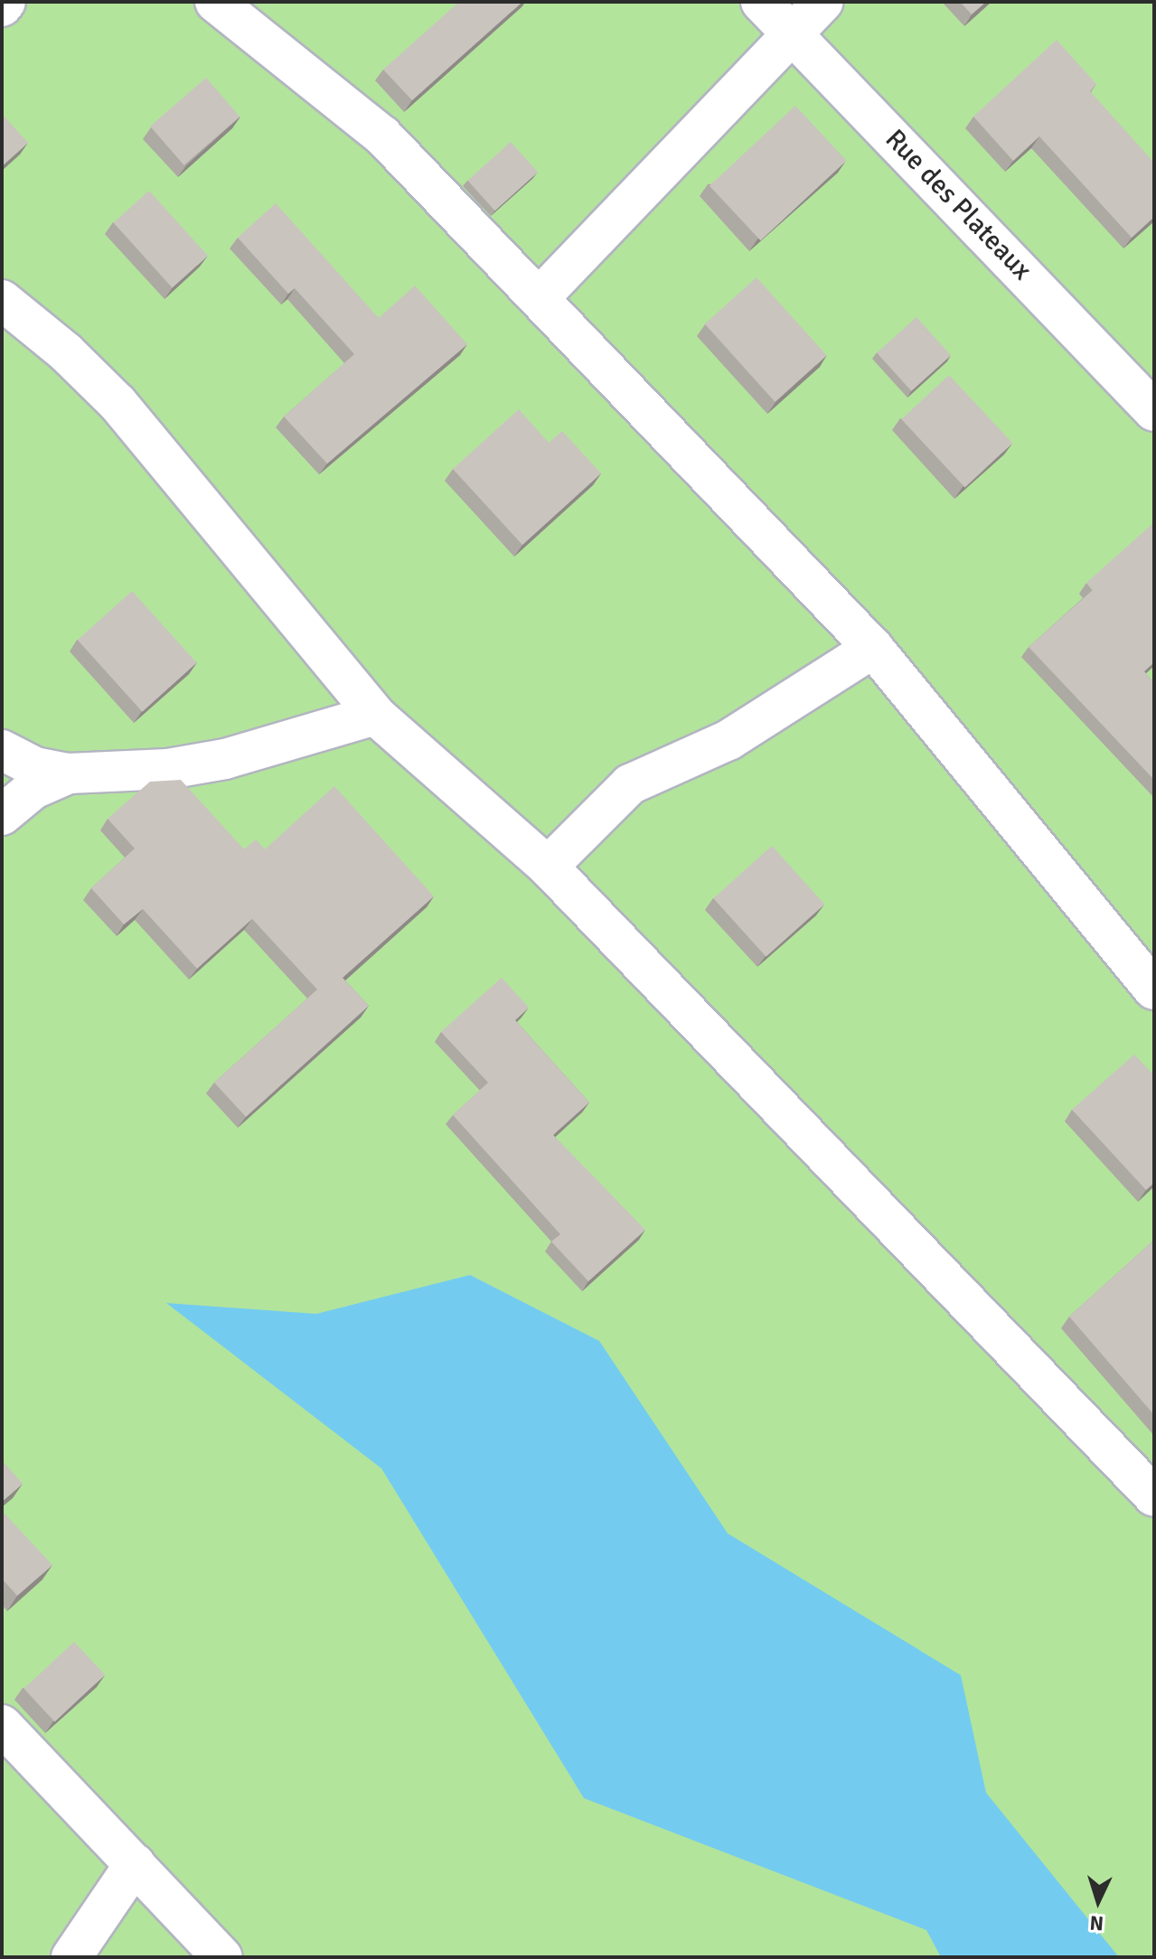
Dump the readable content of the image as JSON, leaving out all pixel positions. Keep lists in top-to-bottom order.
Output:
{
  "streets": {
    "street": ["Rue des Plateaux"]
  },
  "north": "bottom"
}
